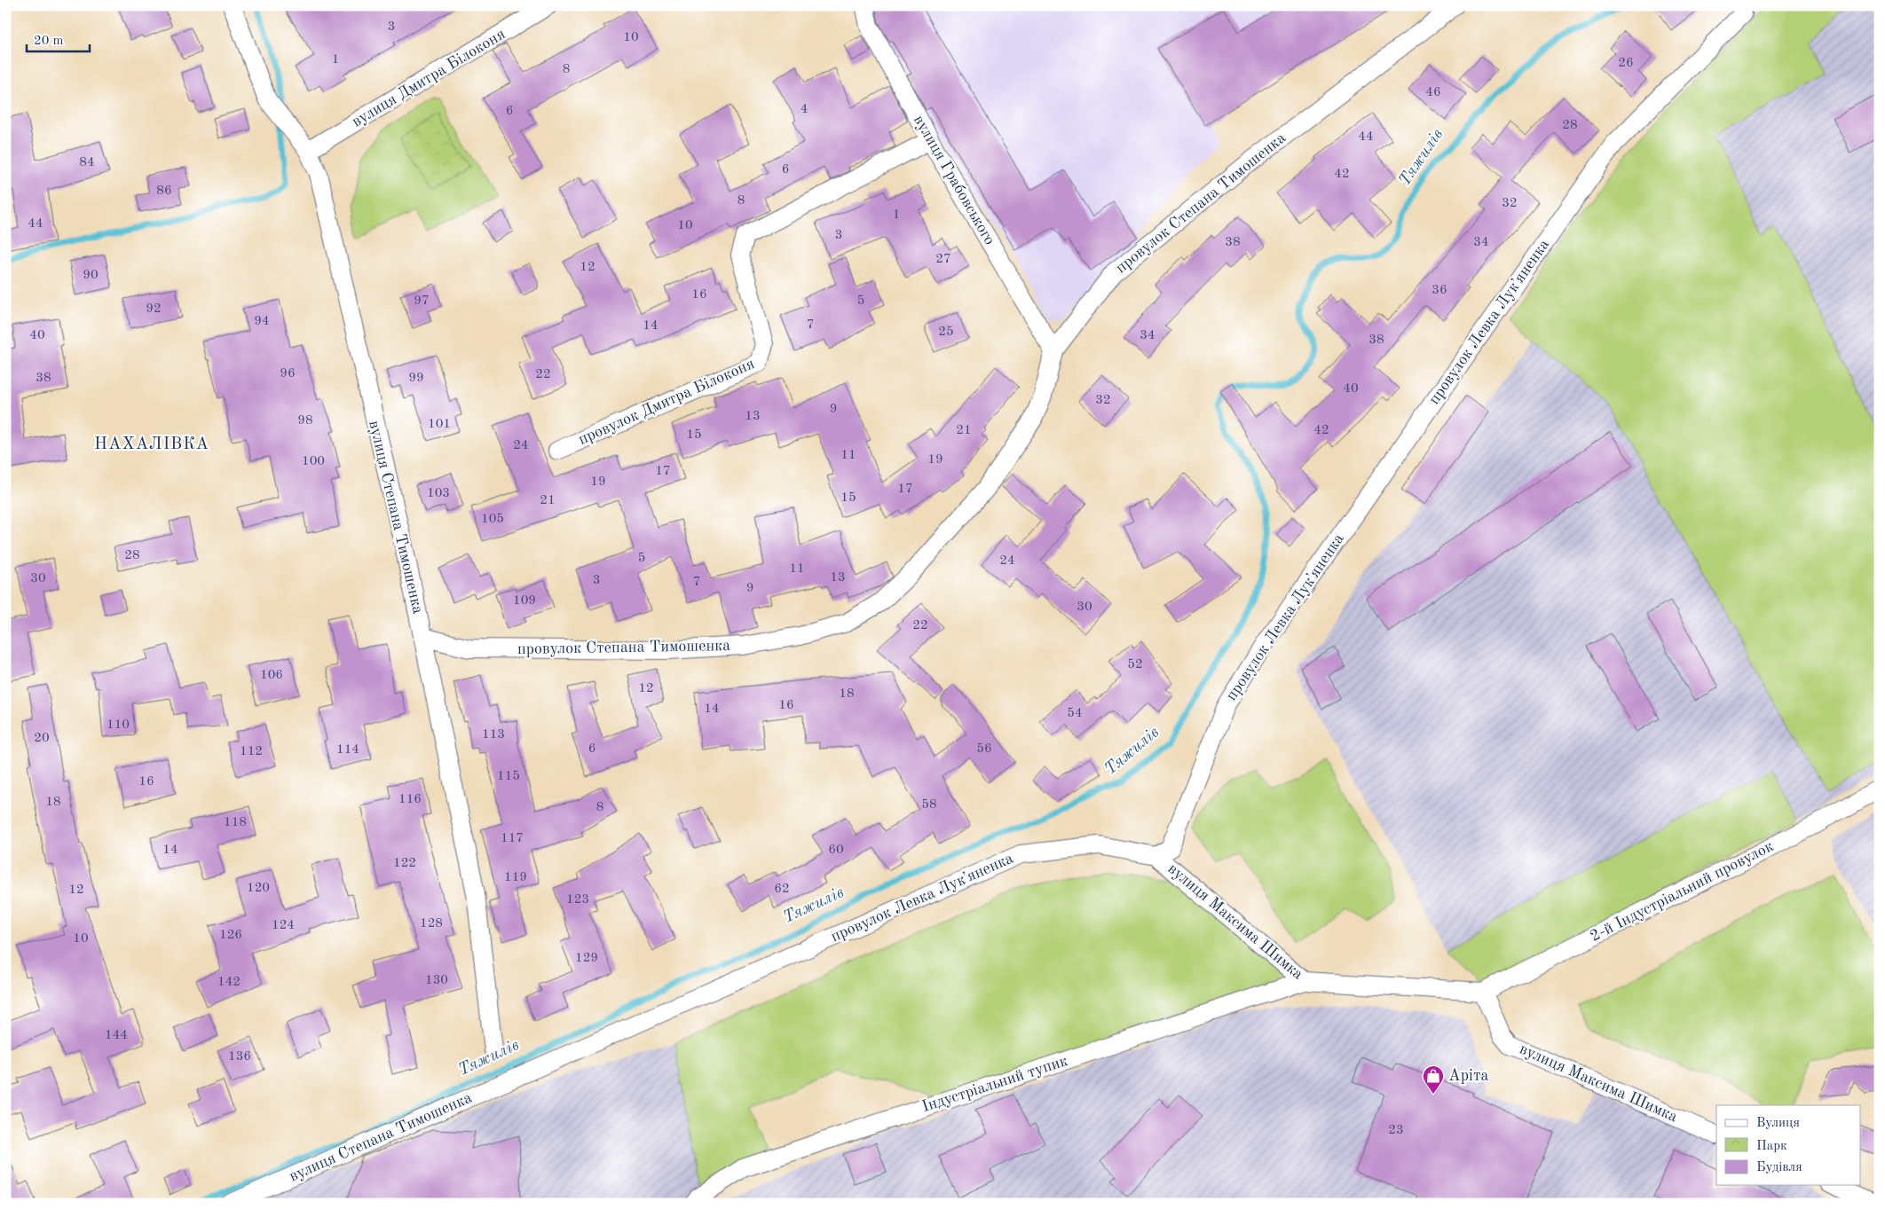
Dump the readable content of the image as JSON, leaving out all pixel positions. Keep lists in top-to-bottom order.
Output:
{
  "streets": {
    "street": [
      "вулиця Дмитра Білоконя",
      "вулиця Грабовського",
      "провулок Степана Тимошенка",
      "провулок Левка Лукʼяненка",
      "провулок Дмитра Білоконя",
      "вулиця Степана Тимошенка",
      "2-й Індустріальний провулок",
      "вулиця Максима Шимка",
      "Індустріальний тупик"
    ]
  },
  "crossings": [
    ["вулиця Дмитра Білоконя", "вулиця Степана Тимошенка"],
    ["вулиця Грабовського", "провулок Степана Тимошенка"],
    ["вулиця Грабовського", "провулок Дмитра Білоконя"],
    ["провулок Степана Тимошенка", "вулиця Степана Тимошенка"],
    ["провулок Левка Лукʼяненка", "вулиця Степана Тимошенка"],
    ["провулок Левка Лукʼяненка", "вулиця Максима Шимка"],
    ["2-й Індустріальний провулок", "вулиця Максима Шимка"],
    ["вулиця Максима Шимка", "Індустріальний тупик"]
  ],
  "districts": ["НАХАЛІВКА"],
  "water": ["Тяжилів"],
  "places": {
    "shop": ["Аріта"]
  },
  "house_numbers": [
    "3",
    "10",
    "1",
    "26",
    "8",
    "46",
    "4",
    "6",
    "28",
    "44",
    "84",
    "6",
    "42",
    "86",
    "8",
    "32",
    "1",
    "44",
    "10",
    "3",
    "38",
    "34",
    "27",
    "12",
    "90",
    "36",
    "16",
    "97",
    "5",
    "92",
    "94",
    "7",
    "14",
    "25",
    "40",
    "34",
    "38",
    "96",
    "22",
    "38",
    "99",
    "40",
    "32",
    "9",
    "13",
    "98",
    "101",
    "21",
    "42",
    "15",
    "24",
    "11",
    "19",
    "100",
    "17",
    "19",
    "17",
    "103",
    "15",
    "21",
    "105",
    "28",
    "5",
    "24",
    "11",
    "13",
    "30",
    "3",
    "7",
    "9",
    "109",
    "30",
    "22",
    "52",
    "106",
    "12",
    "18",
    "16",
    "14",
    "54",
    "110",
    "113",
    "20",
    "6",
    "56",
    "114",
    "112",
    "115",
    "16",
    "116",
    "18",
    "58",
    "8",
    "118",
    "117",
    "14",
    "60",
    "122",
    "119",
    "120",
    "62",
    "12",
    "123",
    "128",
    "124",
    "126",
    "10",
    "129",
    "130",
    "142",
    "144",
    "136",
    "23"
  ],
  "legend": ["Вулиця", "Парк", "Будівля"],
  "scale_bar": "20 m"
}
